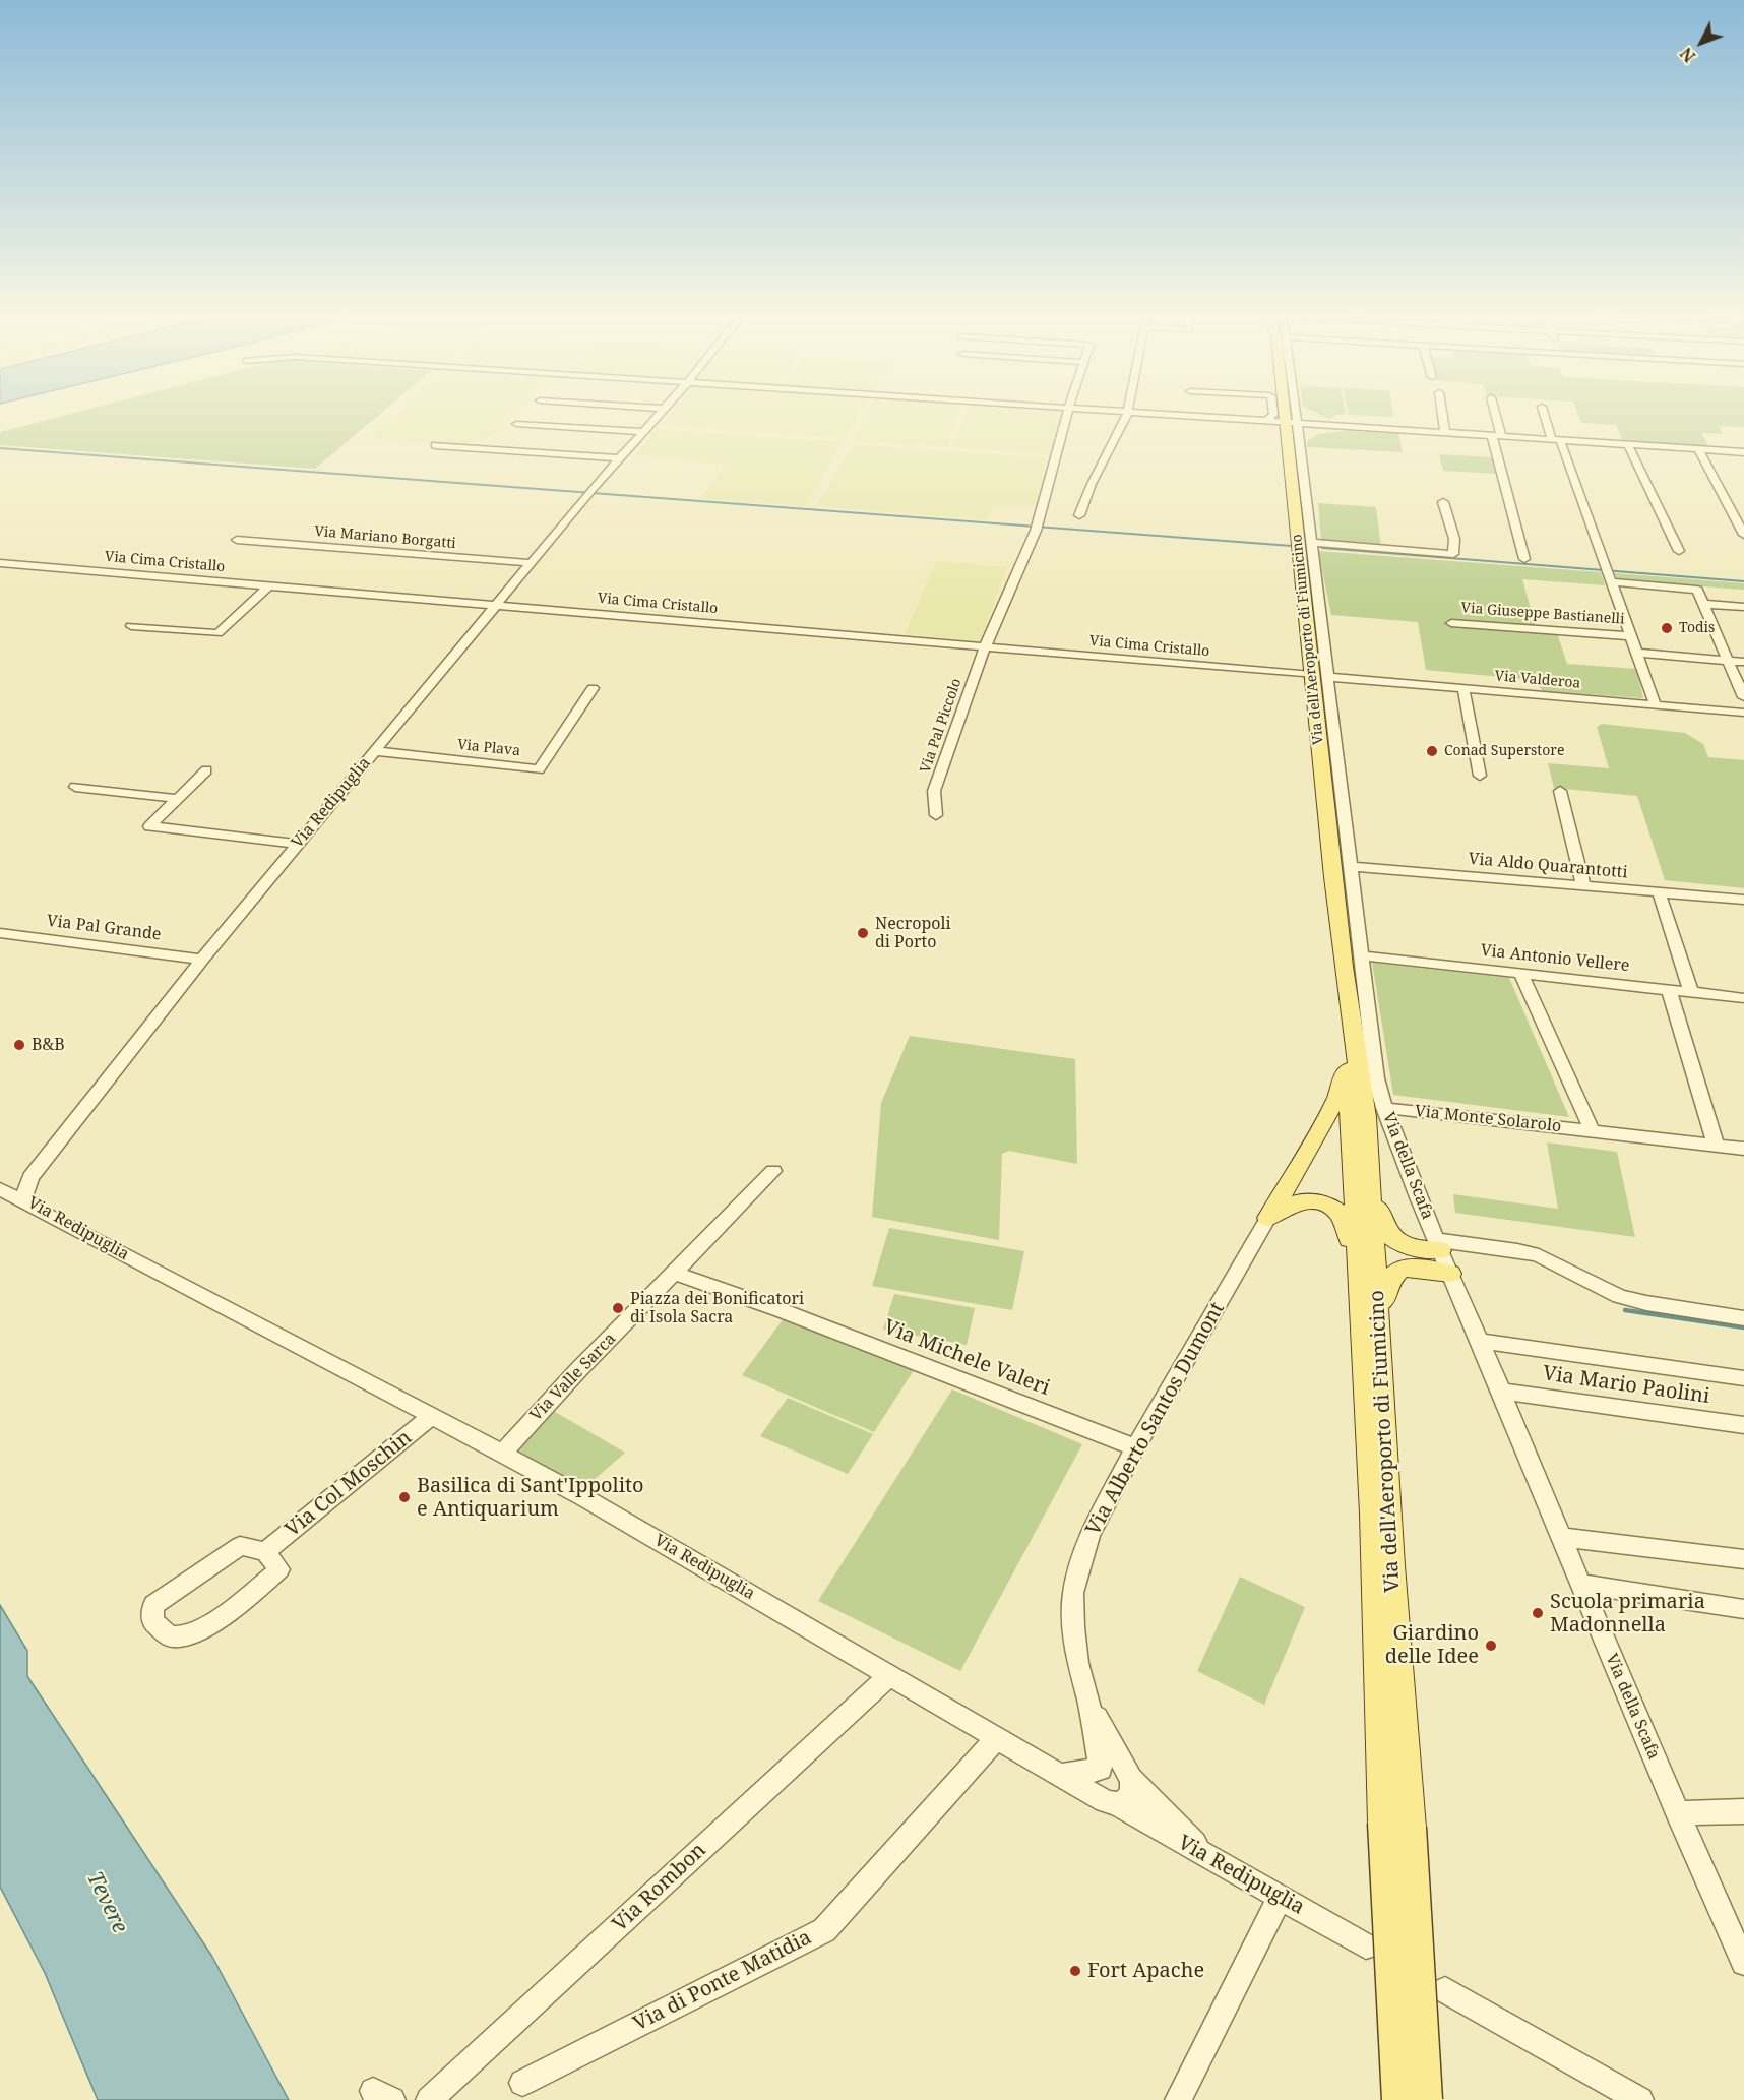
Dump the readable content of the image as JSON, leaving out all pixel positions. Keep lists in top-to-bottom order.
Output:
{
  "streets": {
    "main road": ["Via dell'Aeroporto di Fiumicino"],
    "street": [
      "Via Mariano Borgatti",
      "Via Cima Cristallo",
      "Via Giuseppe Bastianelli",
      "Via Valderoa",
      "Via Pal Piccolo",
      "Via Plava",
      "Via Redipuglia",
      "Via Aldo Quarantotti",
      "Via Pal Grande",
      "Via Antonio Vellere",
      "Via Monte Solarolo",
      "Via della Scafa",
      "Via Michele Valeri",
      "Via Valle Sarca",
      "Via Mario Paolini",
      "Via Alberto Santos Dumont",
      "Via Col Moschin",
      "Via Rombon",
      "Via di Ponte Matidia"
    ]
  },
  "crossings": [
    ["Via Mariano Borgatti", "Via Redipuglia"],
    ["Via Cima Cristallo", "Via dell'Aeroporto di Fiumicino"],
    ["Via Cima Cristallo", "Via Pal Piccolo"],
    ["Via Cima Cristallo", "Via Redipuglia"],
    ["Via dell'Aeroporto di Fiumicino", "Via della Scafa"],
    ["Via Valderoa", "Via della Scafa"],
    ["Via Plava", "Via Redipuglia"],
    ["Via Redipuglia", "Via Pal Grande"],
    ["Via Redipuglia", "Via Valle Sarca"],
    ["Via Redipuglia", "Via Col Moschin"],
    ["Via Redipuglia", "Via Rombon"],
    ["Via Redipuglia", "Via di Ponte Matidia"],
    ["Via Aldo Quarantotti", "Via della Scafa"],
    ["Via Antonio Vellere", "Via Monte Solarolo"],
    ["Via Antonio Vellere", "Via della Scafa"],
    ["Via Monte Solarolo", "Via della Scafa"],
    ["Via della Scafa", "Via Mario Paolini"],
    ["Via Michele Valeri", "Via Valle Sarca"],
    ["Via Michele Valeri", "Via Alberto Santos Dumont"]
  ],
  "water": ["Tevere"],
  "places": [
    "Todis",
    "Conad Superstore",
    "Necropoli di Porto",
    "B&B",
    "Piazza dei Bonificatori di Isola Sacra",
    "Basilica di Sant'Ippolito e Antiquarium",
    "Scuola primaria Madonnella",
    "Giardino delle Idee",
    "Fort Apache"
  ],
  "north": "bottom left"
}
